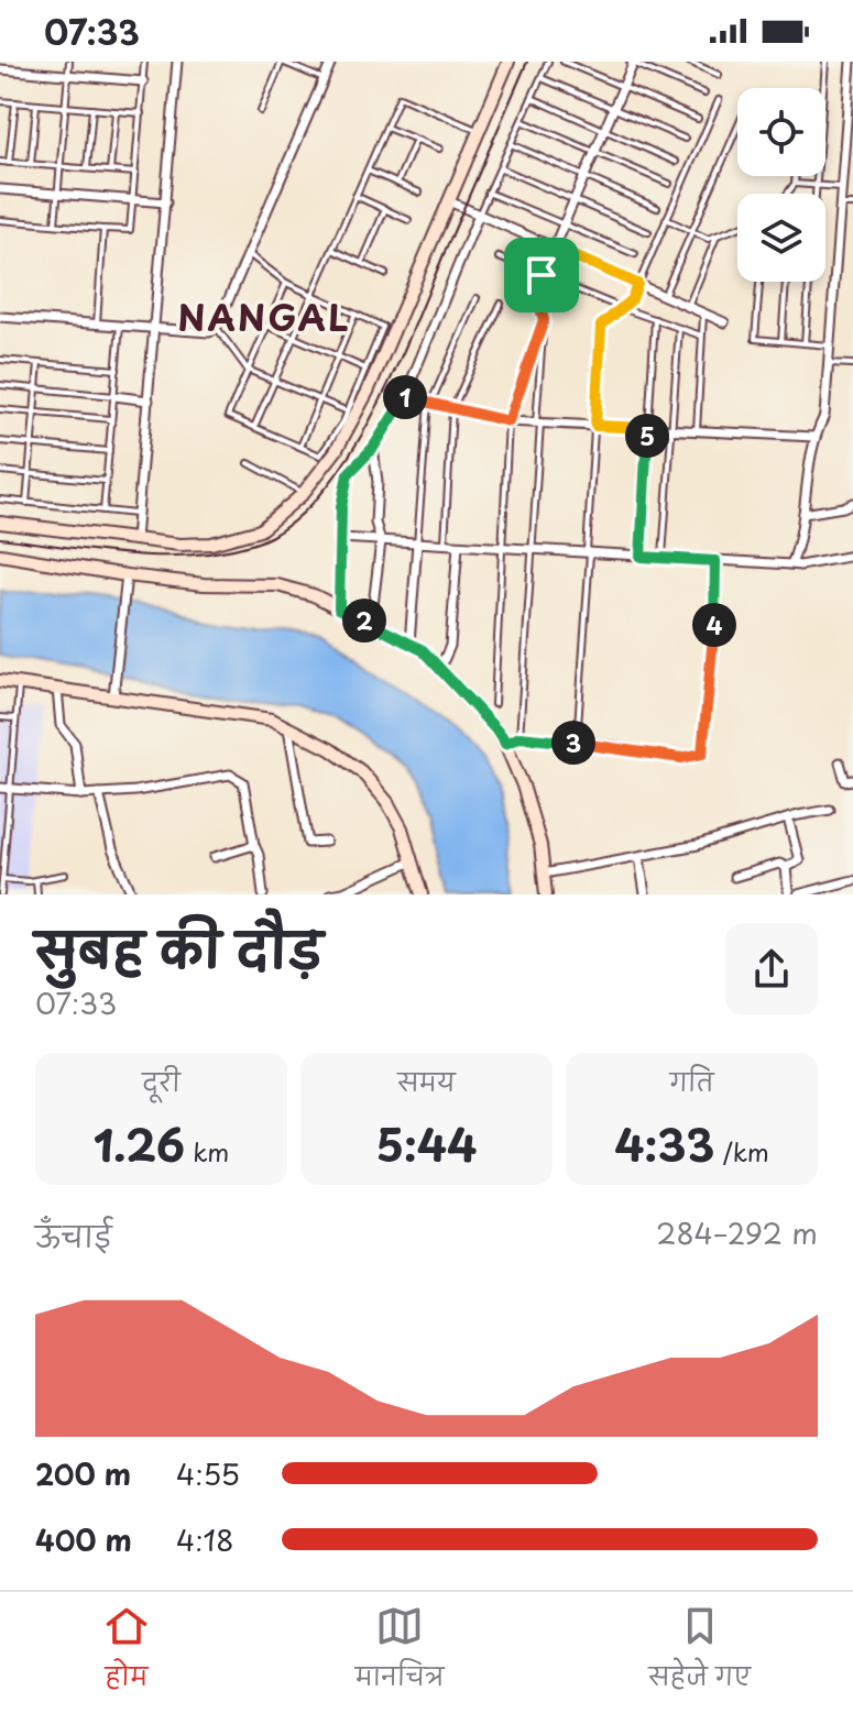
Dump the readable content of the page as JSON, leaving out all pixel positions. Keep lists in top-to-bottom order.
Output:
{
  "districts": ["NANGAL"],
  "page": {
    "status": "07:33",
    "pins": [
      "1",
      "5",
      "2",
      "4",
      "3"
    ],
    "heading": ["सुबह की दौड़", "07:33"],
    "stats": [
      ["दूरी", "1.26 km"],
      ["समय", "5:44"],
      ["गति", "4:33 /km"]
    ],
    "chart": ["ऊँचाई", "284–292 m"],
    "list": [
      {
        "name": "200 m",
        "note": "4:55"
      },
      {
        "name": "400 m",
        "note": "4:18"
      }
    ],
    "tabs": ["होम", "मानचित्र", "सहेजे गए"]
  }
}
